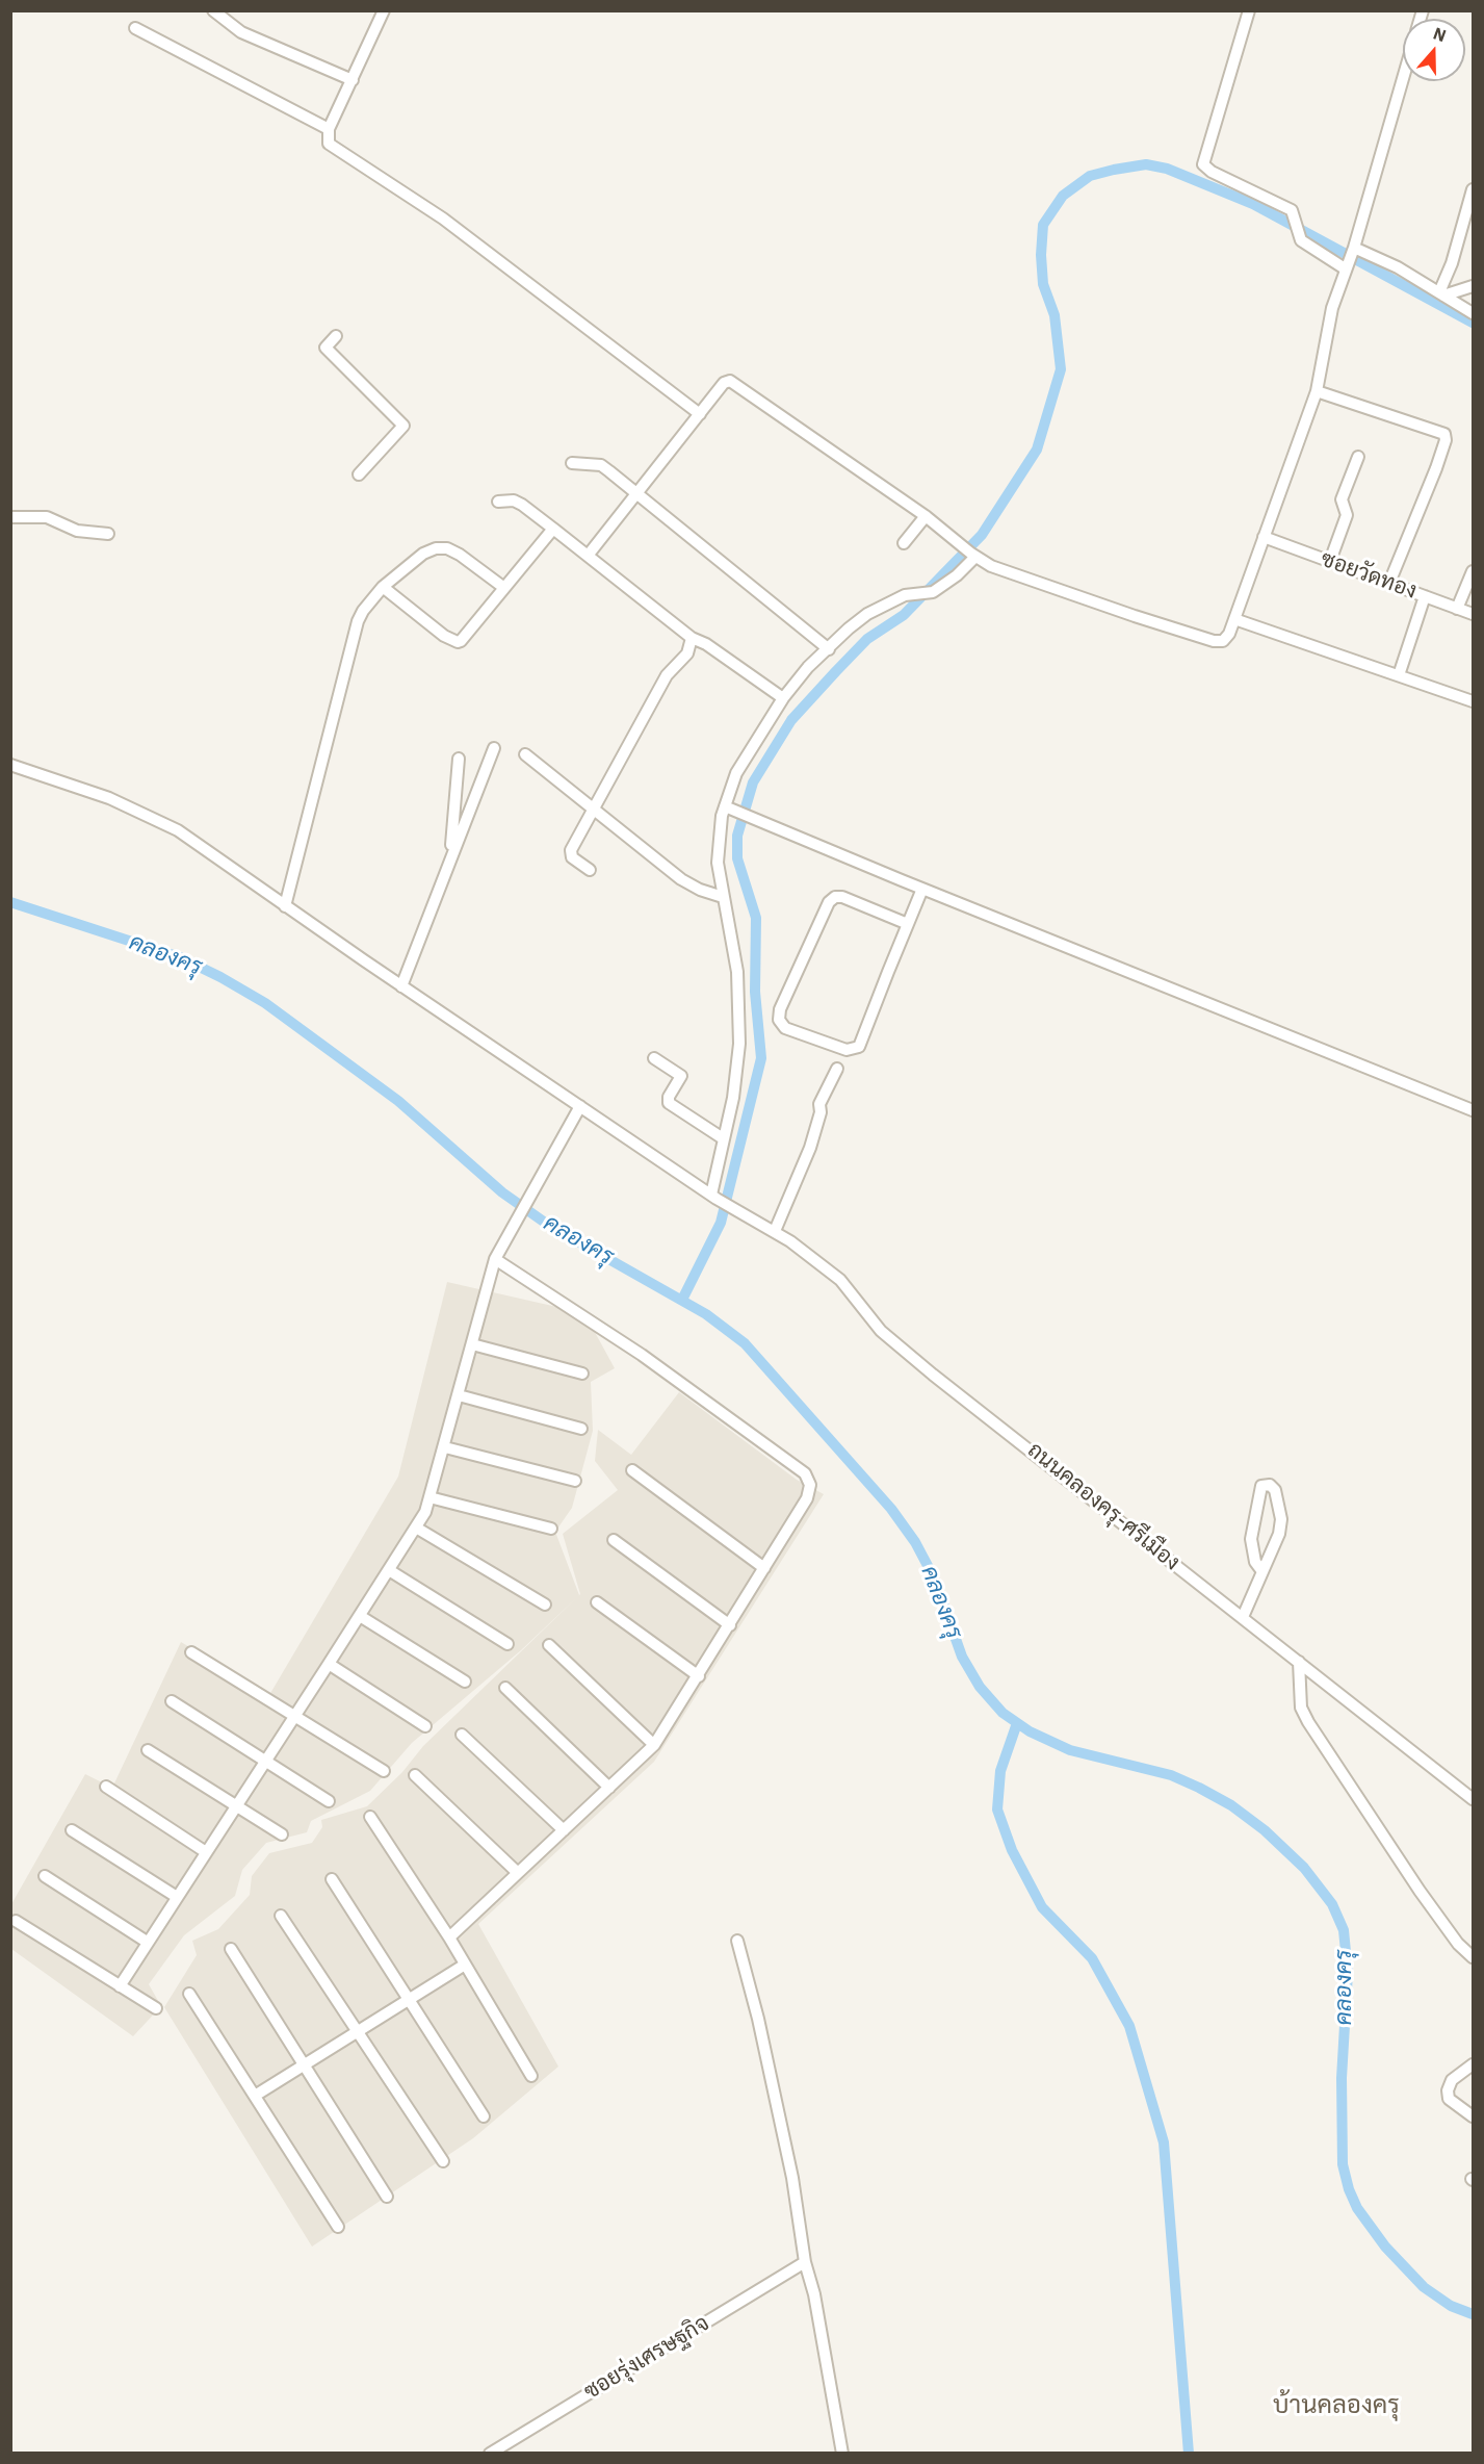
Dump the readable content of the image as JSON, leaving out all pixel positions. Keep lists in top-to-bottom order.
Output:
{
  "streets": {
    "street": ["ซอยวัดทอง", "ถนนคลองครุ-ศรีเมือง", "ซอยรุ่งเศรษฐกิจ"]
  },
  "districts": ["บ้านคลองครุ"],
  "water": ["คลองครุ"],
  "north": "top"
}
